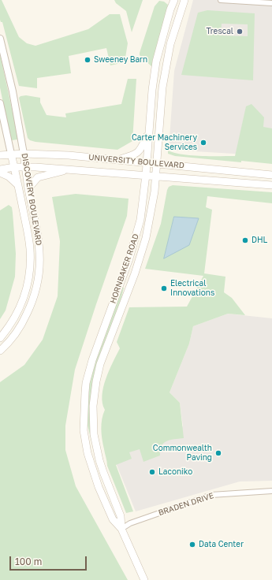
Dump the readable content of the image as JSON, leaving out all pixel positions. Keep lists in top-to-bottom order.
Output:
{
  "streets": {
    "main road": ["UNIVERSITY BOULEVARD", "DISCOVERY BOULEVARD", "HORNBAKER ROAD"],
    "street": ["BRADEN DRIVE"]
  },
  "crossings": [
    ["UNIVERSITY BOULEVARD", "DISCOVERY BOULEVARD"],
    ["UNIVERSITY BOULEVARD", "HORNBAKER ROAD"],
    ["HORNBAKER ROAD", "BRADEN DRIVE"]
  ],
  "places": [
    "Trescal",
    "Sweeney Barn",
    "Carter Machinery Services",
    "DHL",
    "Electrical Innovations",
    "Commonwealth Paving",
    "Laconiko",
    "Data Center"
  ],
  "scale_bar": "100 m"
}
